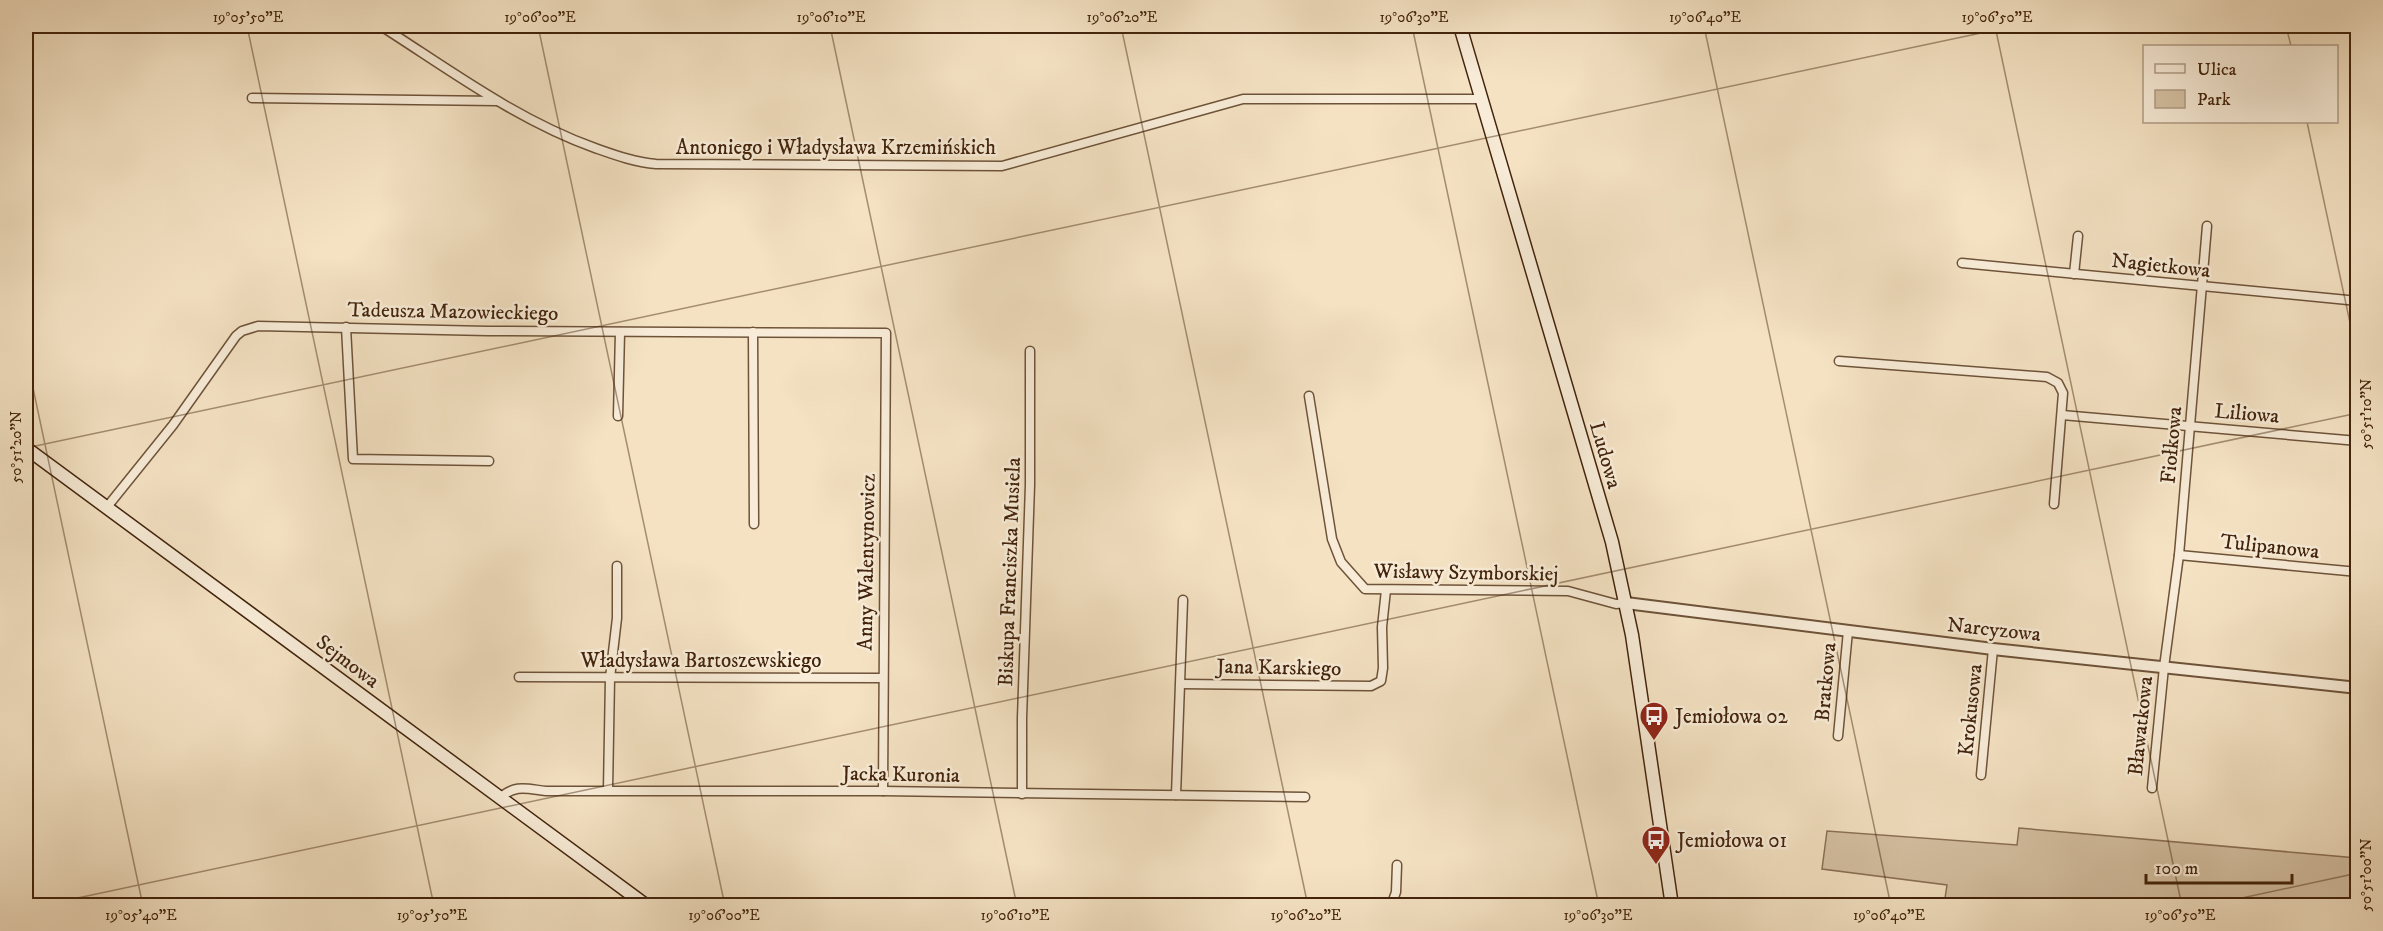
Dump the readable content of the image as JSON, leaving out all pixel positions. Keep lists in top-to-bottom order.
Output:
{
  "streets": {
    "main road": ["Ludowa", "Sejmowa"],
    "street": [
      "Antoniego i Władysława Krzemińskich",
      "Nagietkowa",
      "Tadeusza Mazowieckiego",
      "Liliowa",
      "Fiołkowa",
      "Tulipanowa",
      "Anny Walentynowicz",
      "Biskupa Franciszka Musiela",
      "Wisławy Szymborskiej",
      "Narcyzowa",
      "Władysława Bartoszewskiego",
      "Jana Karskiego",
      "Bratkowa",
      "Krokusowa",
      "Bławatkowa",
      "Jacka Kuronia"
    ]
  },
  "crossings": [
    ["Antoniego i Władysława Krzemińskich", "Ludowa"],
    ["Nagietkowa", "Fiołkowa"],
    ["Tadeusza Mazowieckiego", "Anny Walentynowicz"],
    ["Tadeusza Mazowieckiego", "Sejmowa"],
    ["Liliowa", "Fiołkowa"],
    ["Fiołkowa", "Tulipanowa"],
    ["Fiołkowa", "Narcyzowa"],
    ["Fiołkowa", "Bławatkowa"],
    ["Ludowa", "Wisławy Szymborskiej"],
    ["Ludowa", "Narcyzowa"],
    ["Anny Walentynowicz", "Władysława Bartoszewskiego"],
    ["Anny Walentynowicz", "Jacka Kuronia"],
    ["Biskupa Franciszka Musiela", "Jacka Kuronia"],
    ["Wisławy Szymborskiej", "Narcyzowa"],
    ["Wisławy Szymborskiej", "Jana Karskiego"],
    ["Narcyzowa", "Bratkowa"],
    ["Narcyzowa", "Krokusowa"],
    ["Narcyzowa", "Bławatkowa"],
    ["Sejmowa", "Jacka Kuronia"]
  ],
  "places": {
    "bus stop": ["Jemiołowa 02", "Jemiołowa 01"]
  },
  "legend": ["Ulica", "Park"],
  "scale_bar": "100 m",
  "coordinates": [
    "19°05'50\"E",
    "19°06'00\"E",
    "19°06'10\"E",
    "19°06'20\"E",
    "19°06'30\"E",
    "19°06'40\"E",
    "19°06'50\"E",
    "50°51'10\"N",
    "50°51'20\"N",
    "50°51'00\"N",
    "19°05'40\"E"
  ]
}
